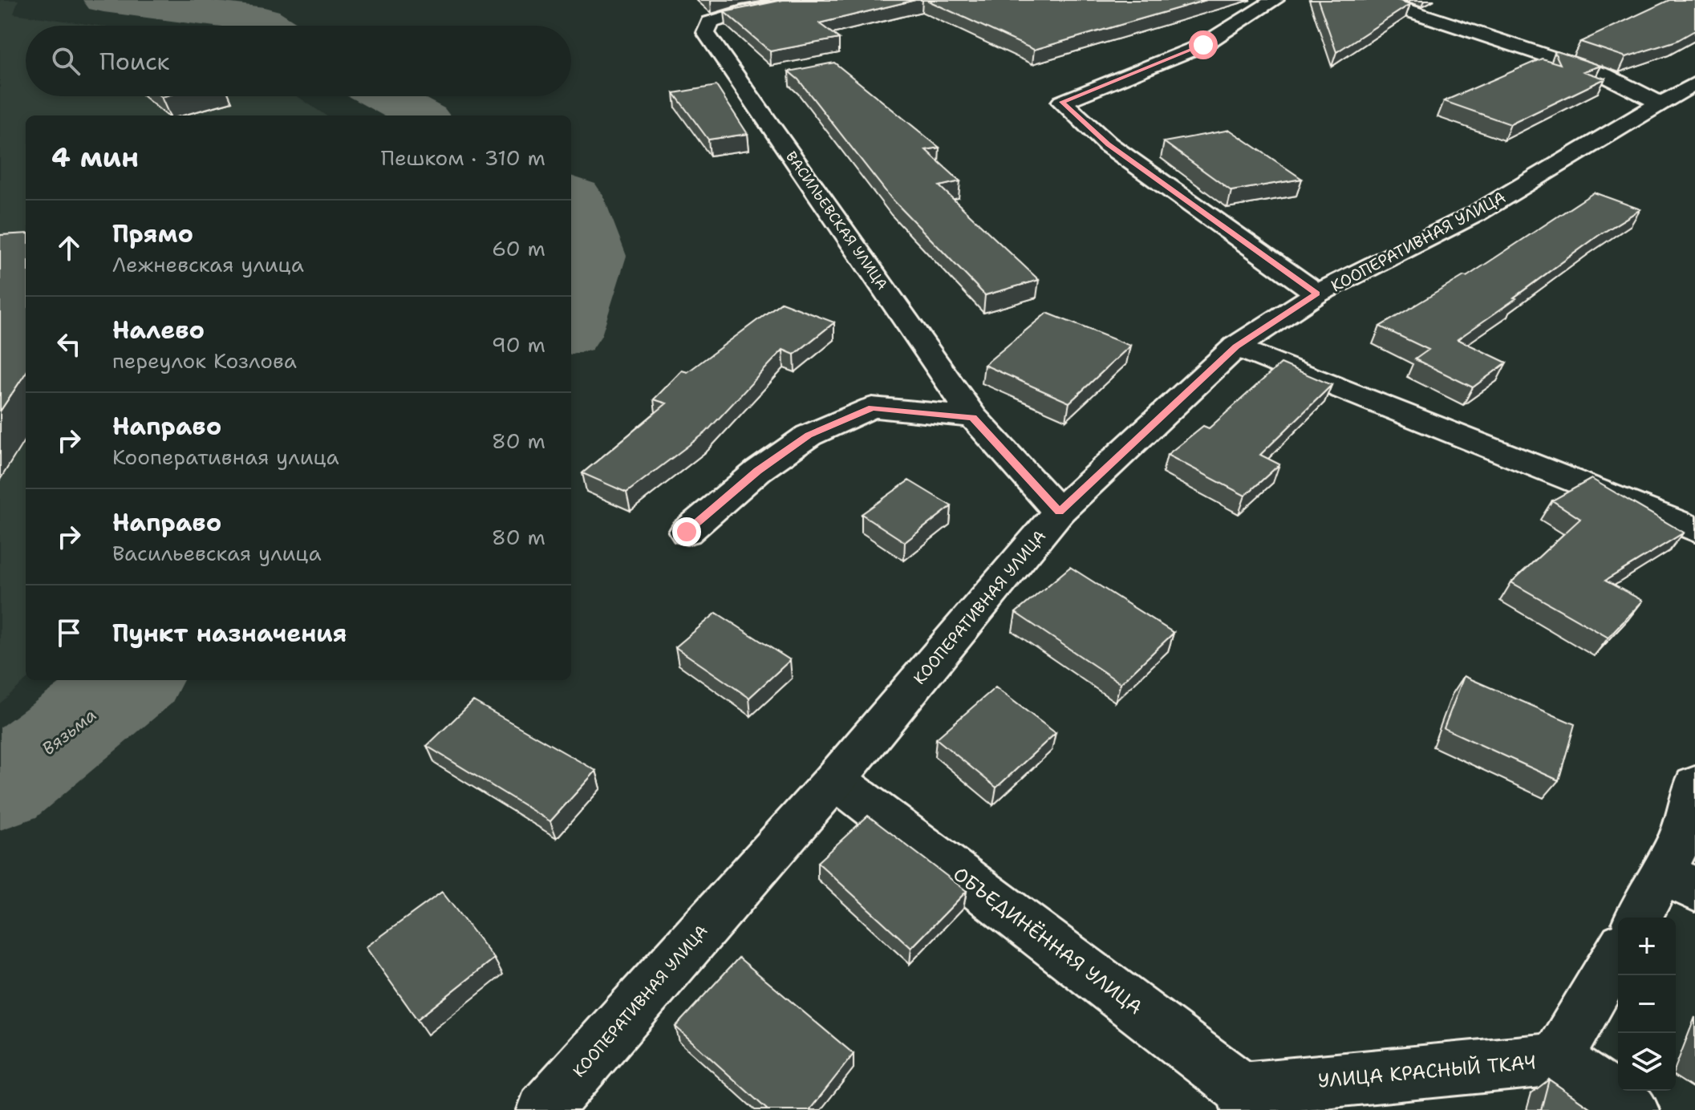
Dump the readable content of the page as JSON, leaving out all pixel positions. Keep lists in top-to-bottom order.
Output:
{
  "streets": {
    "street": [
      "ВАСИЛЬЕВСКАЯ УЛИЦА",
      "КООПЕРАТИВНАЯ УЛИЦА",
      "ОБЪЕДИНЁННАЯ УЛИЦА",
      "УЛИЦА КРАСНЫЙ ТКАЧ"
    ]
  },
  "crossings": [
    ["ВАСИЛЬЕВСКАЯ УЛИЦА", "КООПЕРАТИВНАЯ УЛИЦА"],
    ["КООПЕРАТИВНАЯ УЛИЦА", "ОБЪЕДИНЁННАЯ УЛИЦА"],
    ["ОБЪЕДИНЁННАЯ УЛИЦА", "УЛИЦА КРАСНЫЙ ТКАЧ"]
  ],
  "water": ["Вязьма"],
  "page": {
    "search": "Поиск",
    "heading": ["4 мин", "Пешком · 310 m"],
    "list": [
      ["Прямо", "Лежневская улица", "60 m"],
      ["Налево", "переулок Козлова", "90 m"],
      ["Направо", "Кооперативная улица", "80 m"],
      ["Направо", "Васильевская улица", "80 m"],
      "Пункт назначения"
    ],
    "map_buttons": ["+", "−"]
  }
}
